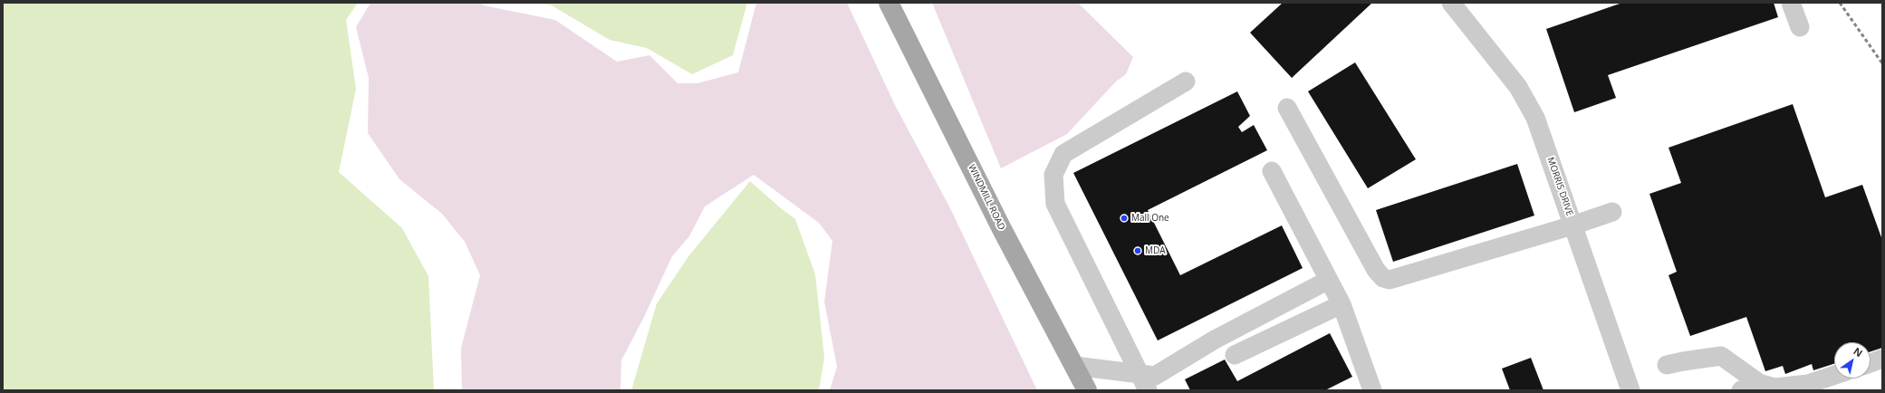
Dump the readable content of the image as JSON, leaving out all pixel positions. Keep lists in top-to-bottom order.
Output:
{
  "streets": {
    "main road": ["WINDMILL ROAD"],
    "street": ["MORRIS DRIVE"]
  },
  "places": ["Mall One", "MDA"],
  "north": "top right"
}
